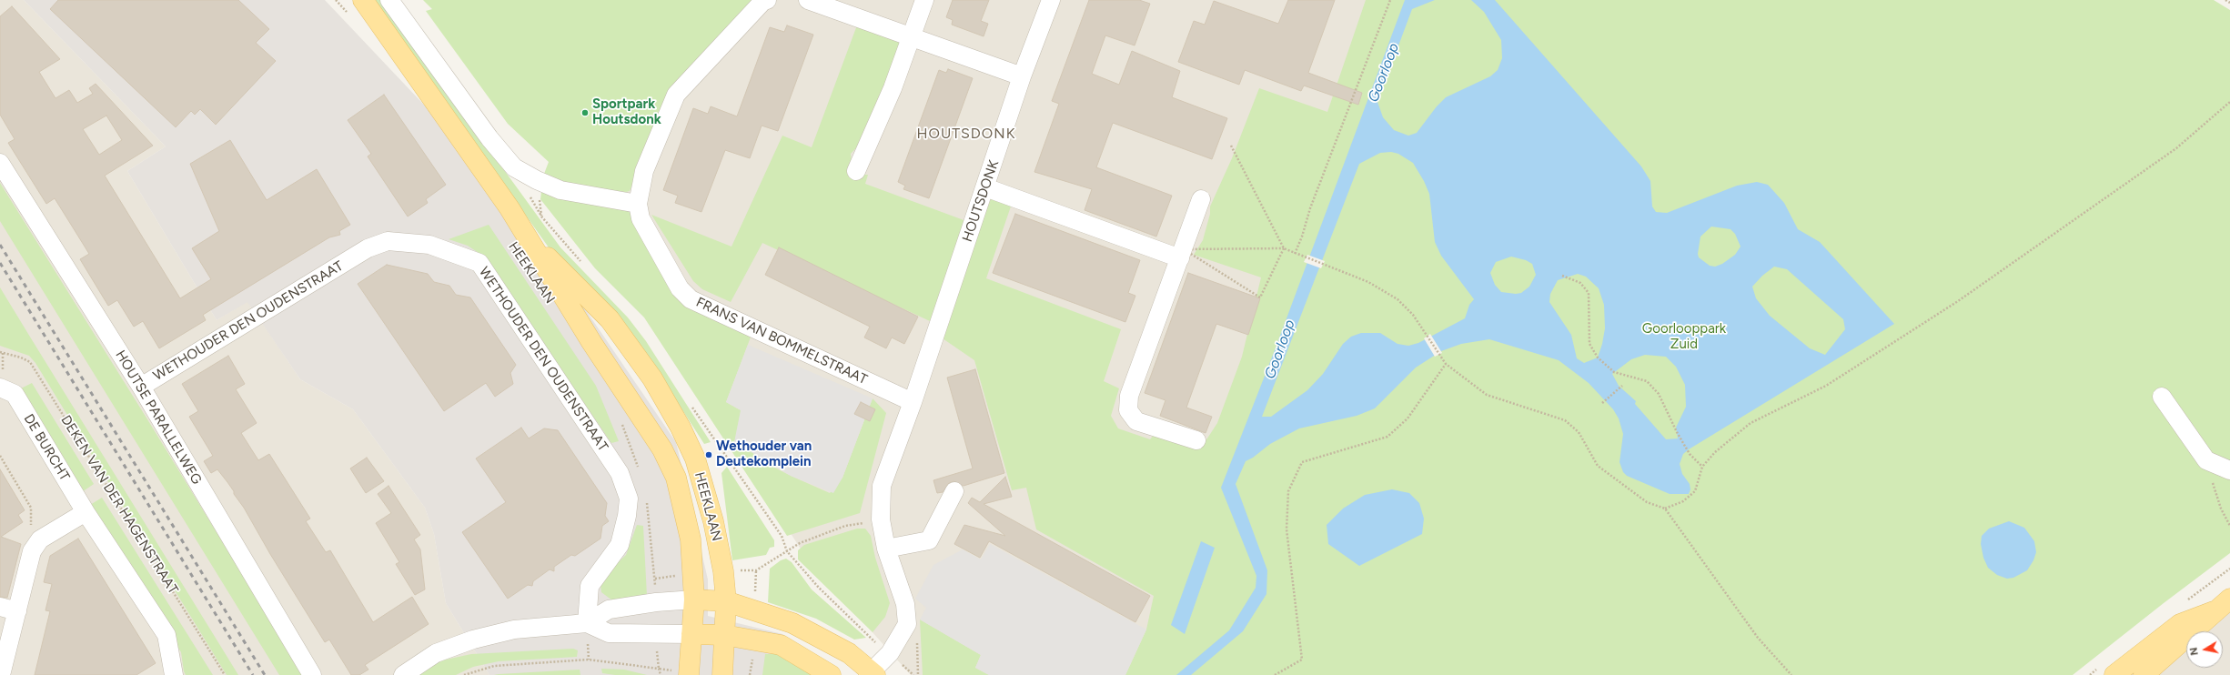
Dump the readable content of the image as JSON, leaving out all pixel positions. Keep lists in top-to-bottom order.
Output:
{
  "streets": {
    "main road": ["HEEKLAAN"],
    "street": [
      "HOUTSDONK",
      "WETHOUDER DEN OUDENSTRAAT",
      "FRANS VAN BOMMELSTRAAT",
      "HOUTSE PARALLELWEG",
      "DE BURCHT"
    ],
    "path": ["DEKEN VAN DER HAGENSTRAAT"]
  },
  "crossings": [
    ["HOUTSDONK", "FRANS VAN BOMMELSTRAAT"],
    ["WETHOUDER DEN OUDENSTRAAT", "HOUTSE PARALLELWEG"]
  ],
  "districts": ["HOUTSDONK"],
  "water": ["Goorloop"],
  "parks": ["Goorlooppark Zuid"],
  "places": ["Sportpark Houtsdonk", "Wethouder van Deutekomplein"],
  "north": "left"
}
